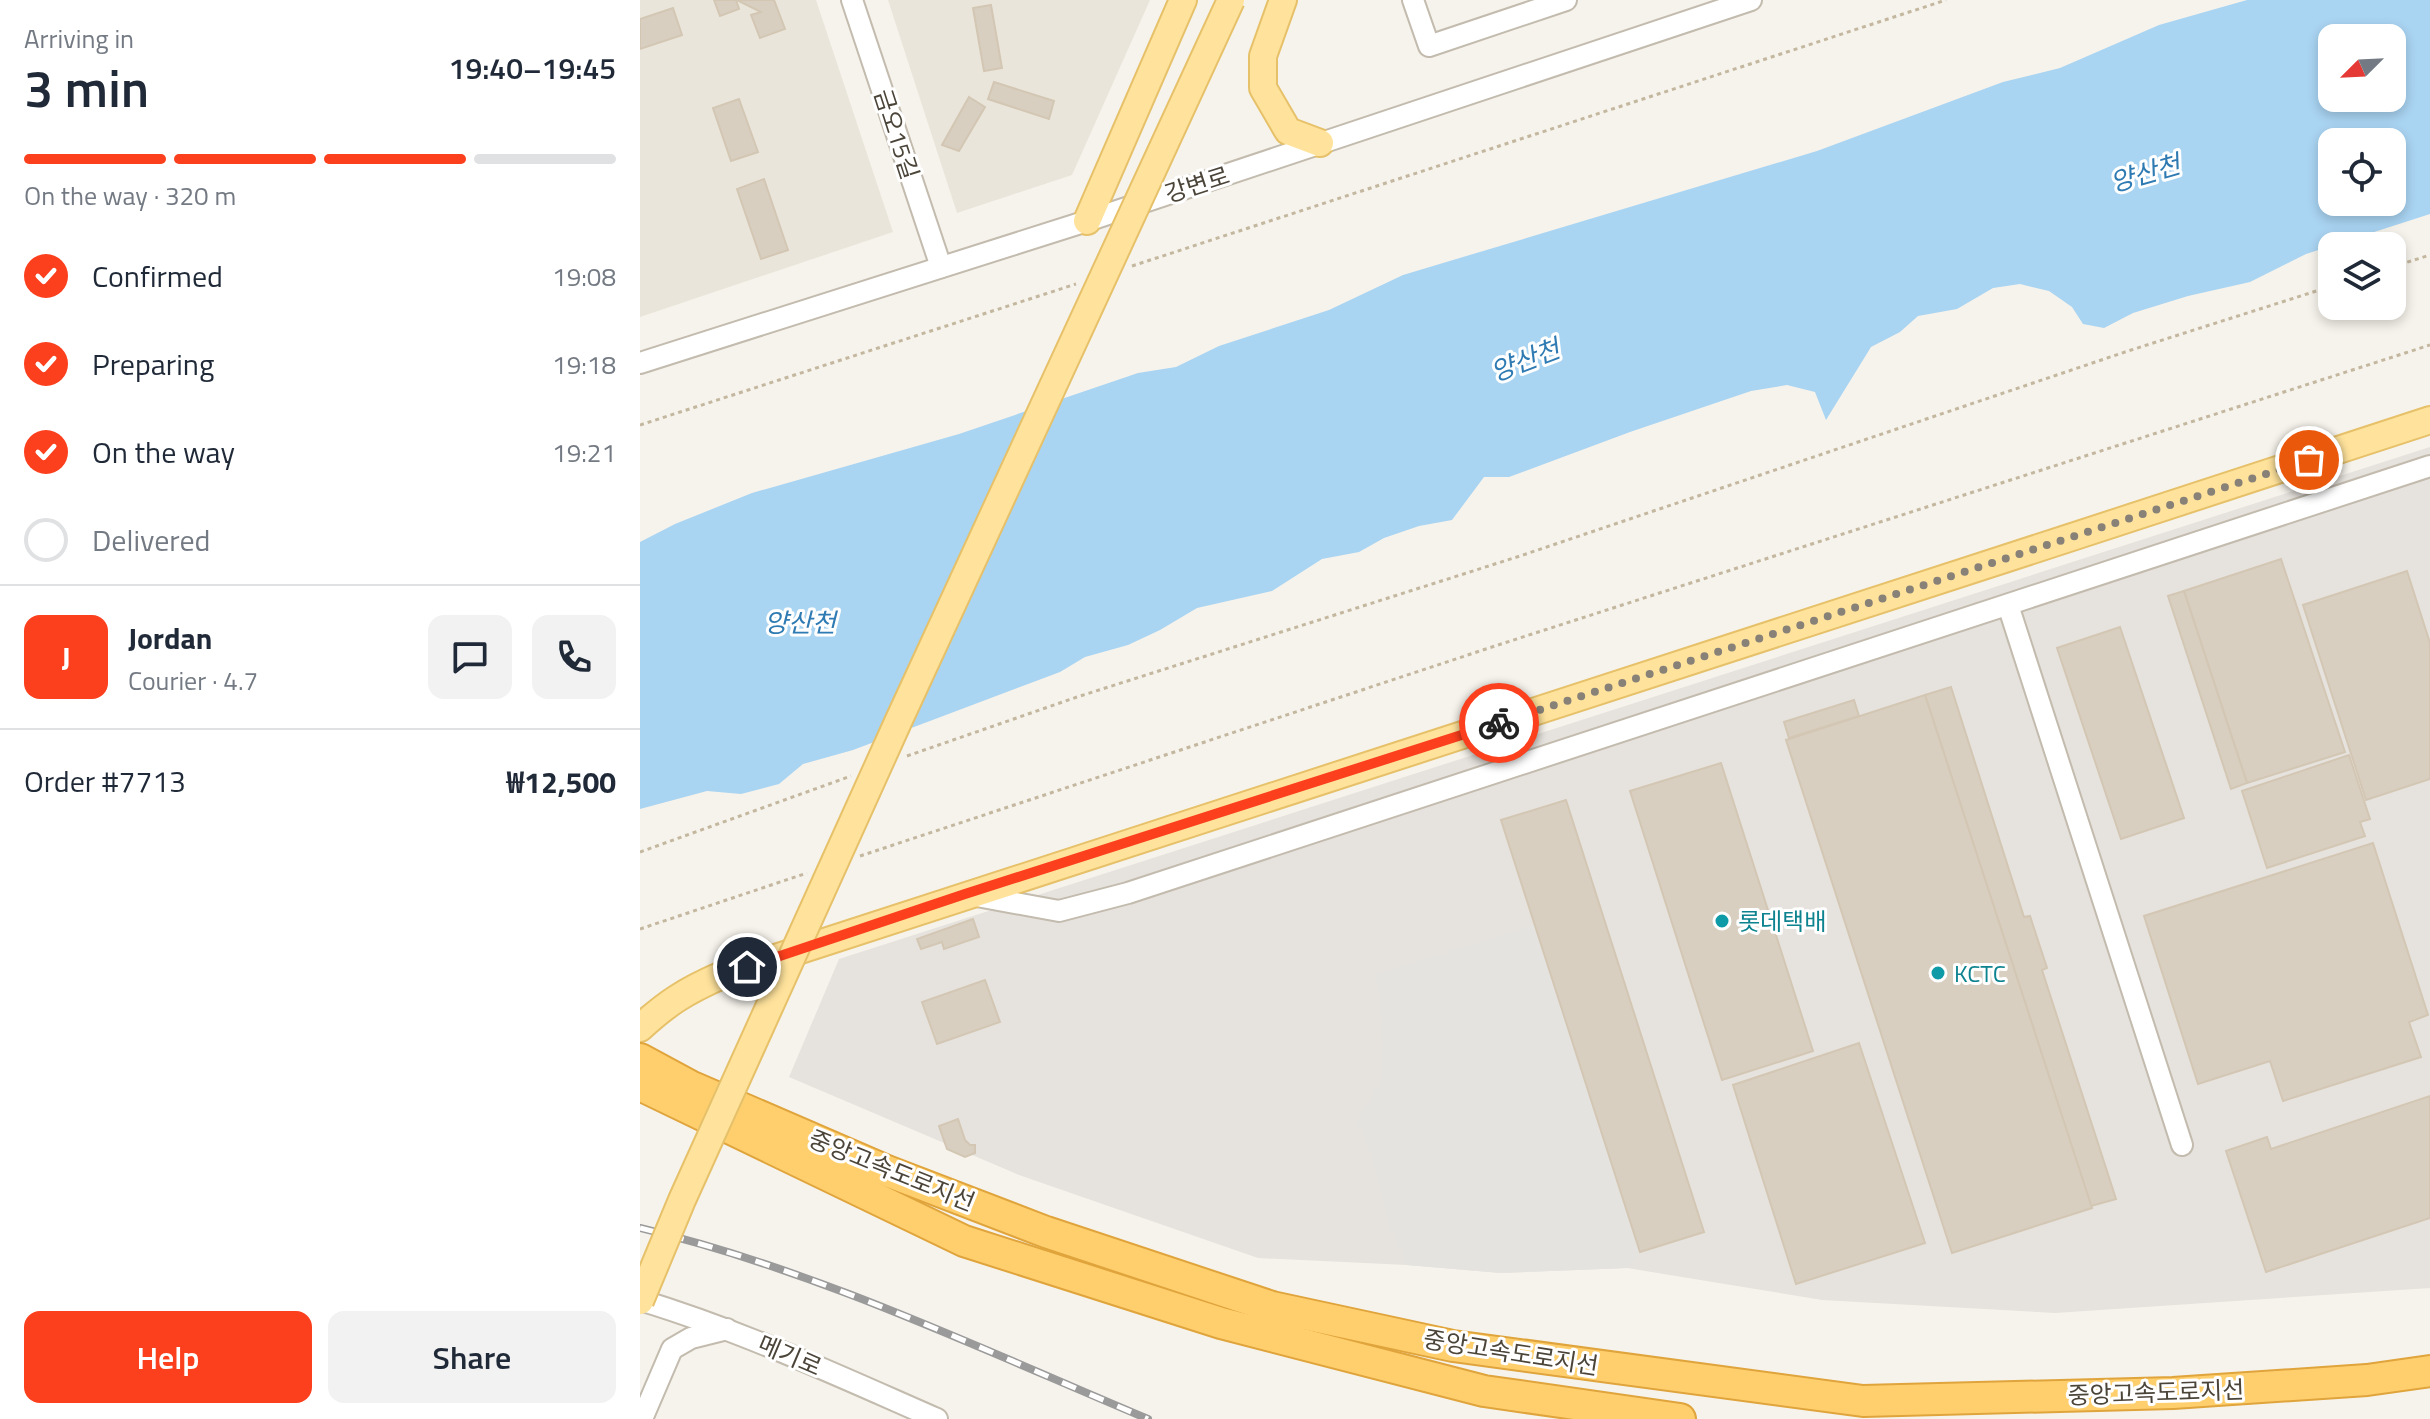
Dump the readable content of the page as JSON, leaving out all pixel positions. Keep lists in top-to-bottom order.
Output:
{
  "streets": {
    "highway": ["중앙고속도로지선"],
    "street": ["금오15길", "강변로", "메기로"]
  },
  "crossings": [
    ["금오15길", "강변로"]
  ],
  "water": ["양산천"],
  "places": ["롯데택배", "KCTC"],
  "north": "bottom left",
  "page": {
    "heading": ["3 min", "Arriving in", "19:40–19:45"],
    "panel": [
      "Jordan",
      "Courier · 4.7",
      "Order #7713",
      "₩12,500"
    ],
    "bar": "On the way · 320 m",
    "list": [
      ["Confirmed", "19:08"],
      ["Preparing", "19:18"],
      ["On the way", "19:21"],
      "Delivered"
    ],
    "round": "J",
    "buttons": ["Help", "Share"]
  }
}
